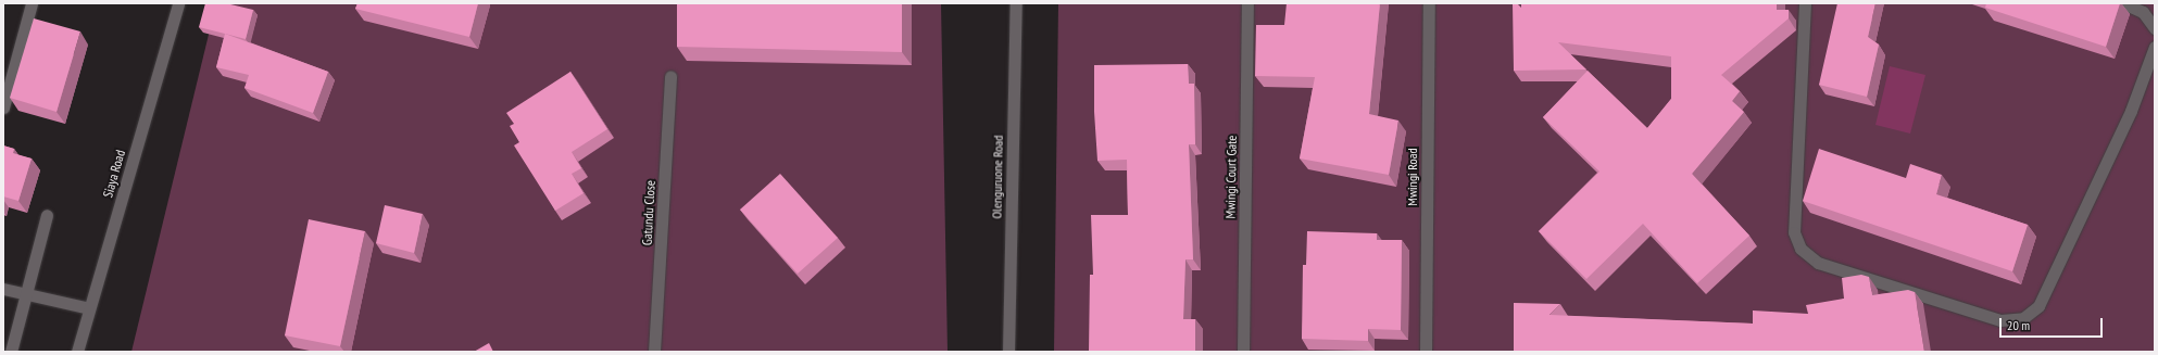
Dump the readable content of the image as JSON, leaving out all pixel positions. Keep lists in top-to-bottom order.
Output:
{
  "streets": {
    "street": [
      "Siaya Road",
      "Olenguruone Road",
      "Mwingi Court Gate",
      "Mwingi Road",
      "Gatundu Close"
    ]
  },
  "scale_bar": "20 m"
}
